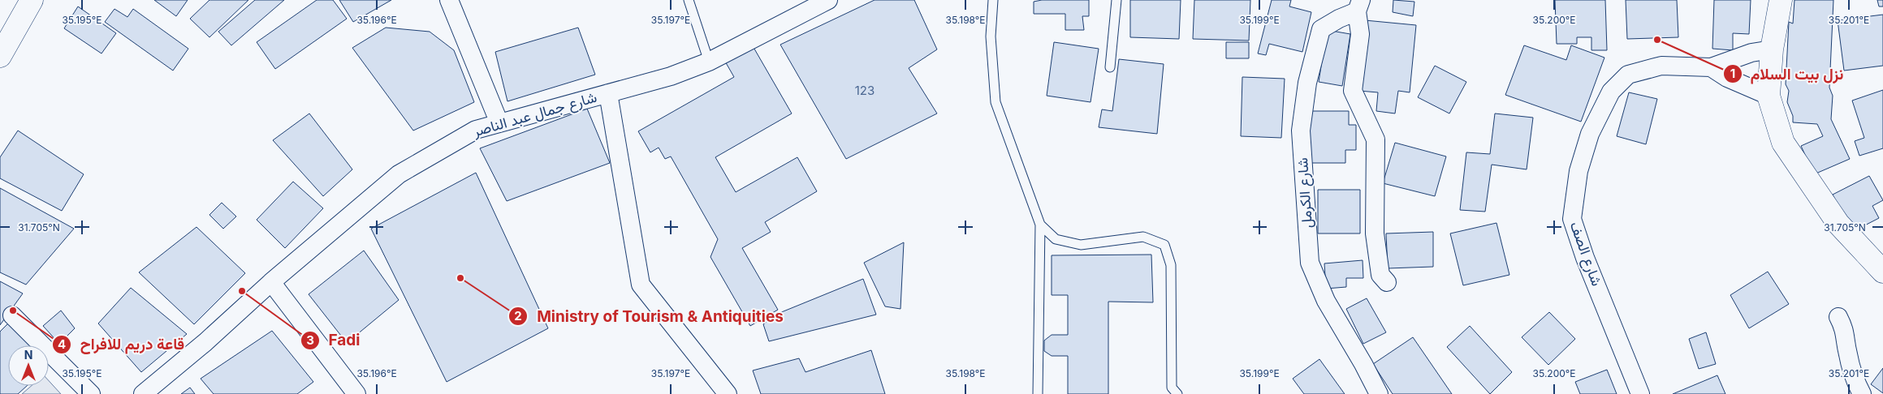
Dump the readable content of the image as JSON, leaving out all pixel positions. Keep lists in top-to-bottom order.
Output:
{
  "streets": {
    "street": ["شارع جمال عبد الناصر", "شارع الكرمل", "شارع الصف"]
  },
  "places": [
    "نزل بيت السلام",
    "Ministry of Tourism & Antiquities",
    "Fadi",
    "قاعة دريم للافراح"
  ],
  "house_numbers": ["123"],
  "north": "top",
  "coordinates": [
    "35.195°E",
    "35.196°E",
    "35.197°E",
    "35.198°E",
    "35.199°E",
    "35.200°E",
    "35.201°E",
    "31.705°N"
  ]
}
